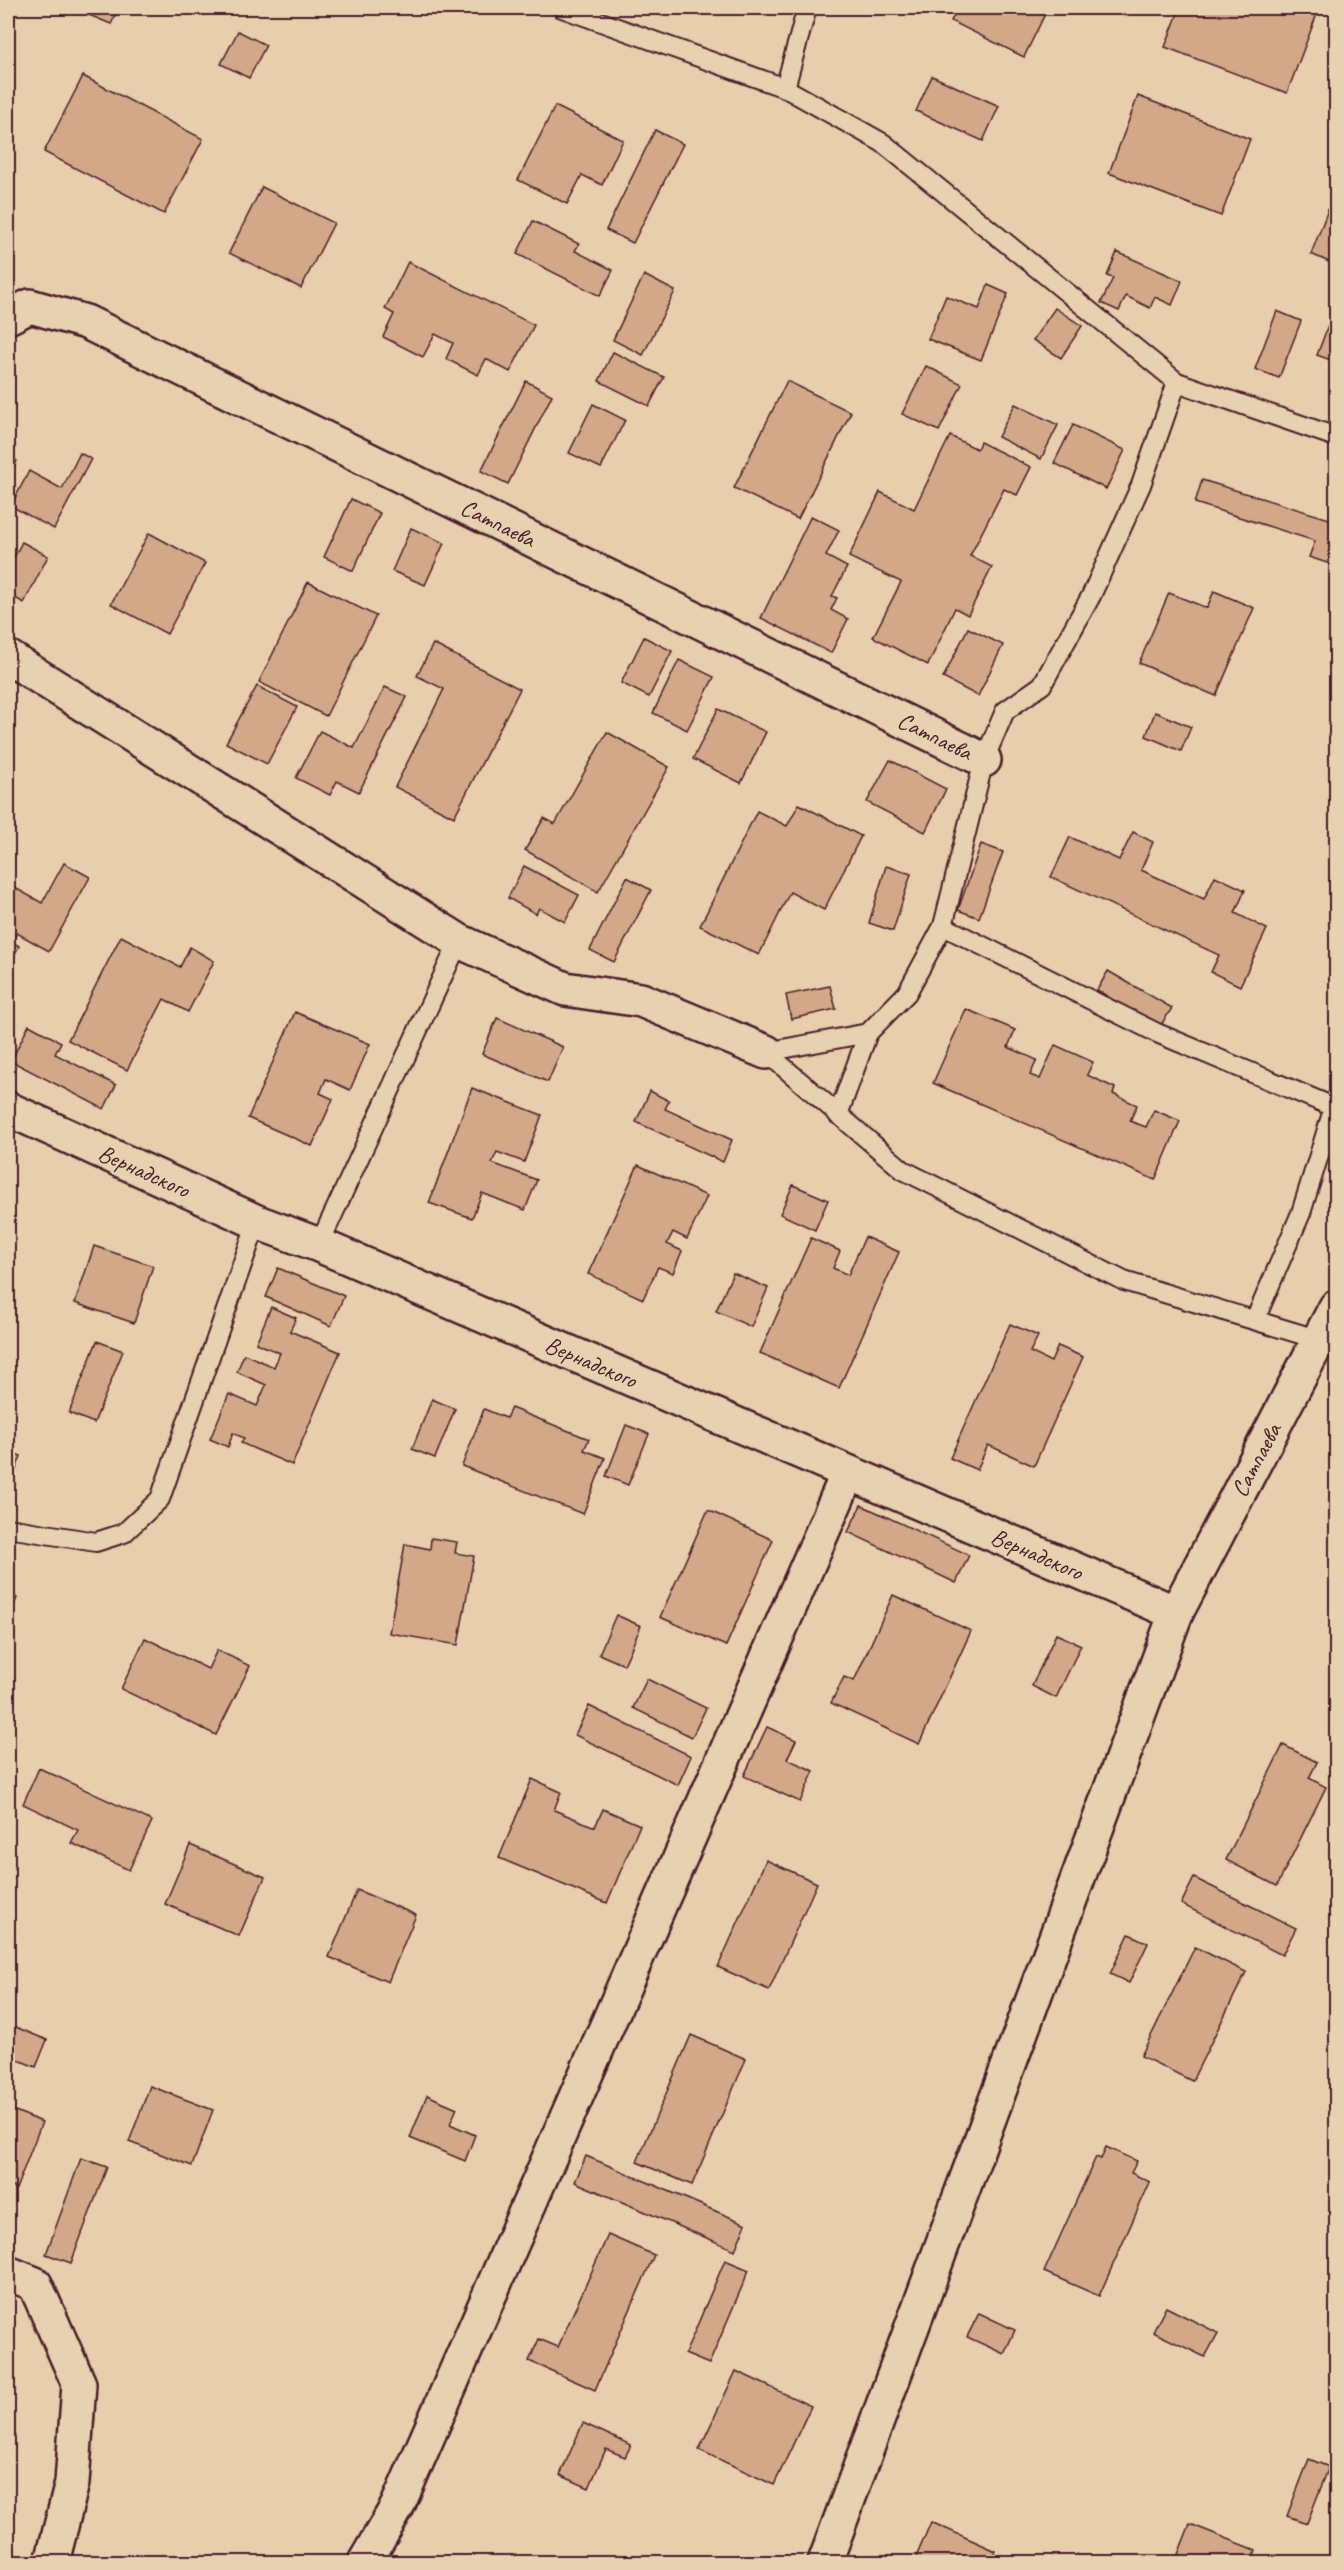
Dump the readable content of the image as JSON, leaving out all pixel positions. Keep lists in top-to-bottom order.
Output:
{
  "streets": {
    "street": ["Сатпаева", "Вернадского"]
  },
  "crossings": [
    ["Сатпаева", "Вернадского"]
  ]
}
